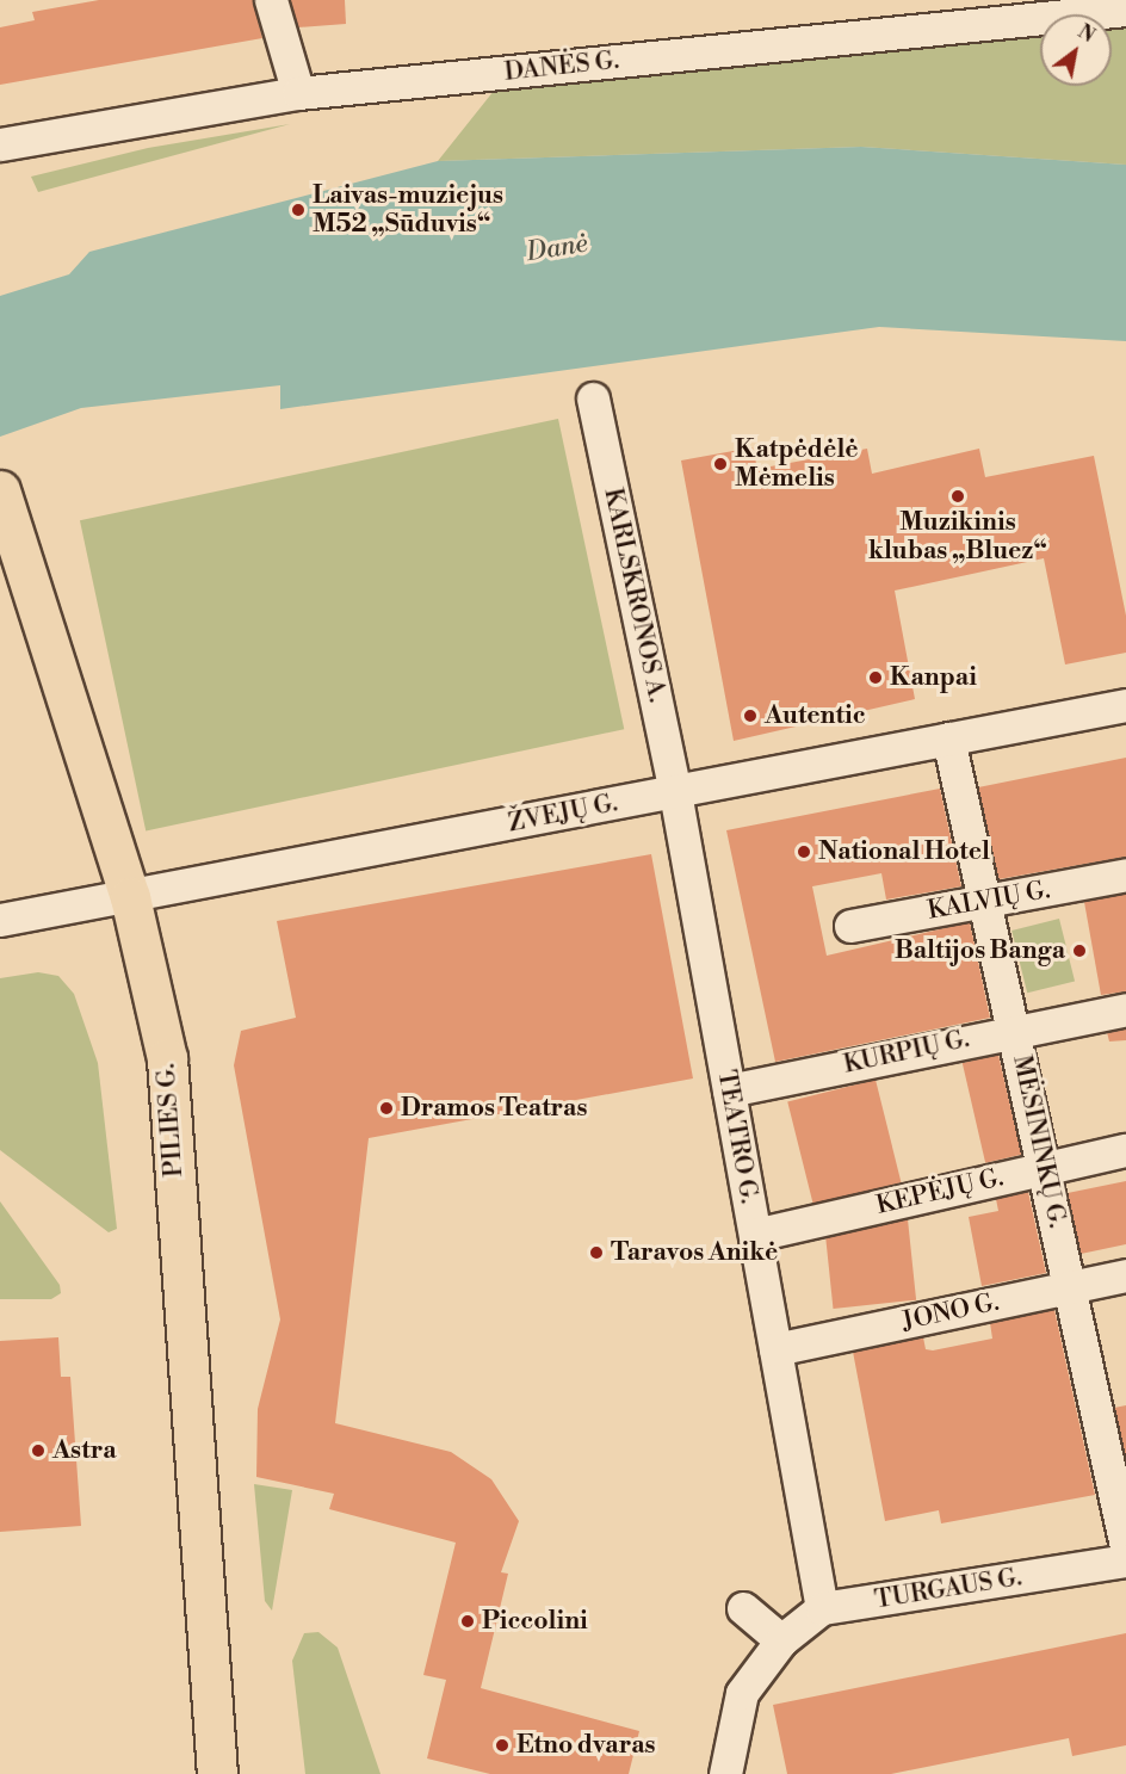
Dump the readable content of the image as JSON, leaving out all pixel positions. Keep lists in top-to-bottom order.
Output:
{
  "streets": {
    "main road": ["PILIES G."],
    "street": [
      "DANĖS G.",
      "KARLSKRONOS A.",
      "ŽVEJŲ G.",
      "KALVIŲ G.",
      "KURPIŲ G.",
      "TEATRO G.",
      "MĖSININKŲ G.",
      "KEPĖJŲ G.",
      "JONO G.",
      "TURGAUS G."
    ]
  },
  "crossings": [
    ["KARLSKRONOS A.", "ŽVEJŲ G."],
    ["KARLSKRONOS A.", "TEATRO G."],
    ["ŽVEJŲ G.", "PILIES G."],
    ["ŽVEJŲ G.", "TEATRO G."],
    ["ŽVEJŲ G.", "MĖSININKŲ G."],
    ["KALVIŲ G.", "MĖSININKŲ G."],
    ["KURPIŲ G.", "TEATRO G."],
    ["KURPIŲ G.", "MĖSININKŲ G."],
    ["TEATRO G.", "KEPĖJŲ G."],
    ["TEATRO G.", "JONO G."],
    ["TEATRO G.", "TURGAUS G."],
    ["MĖSININKŲ G.", "KEPĖJŲ G."],
    ["MĖSININKŲ G.", "JONO G."]
  ],
  "water": ["Danė"],
  "places": [
    "Laivas-muziejus M52 „Sūduvis“",
    "Katpėdėlė Mėmelis",
    "Muzikinis klubas „Bluez“",
    "Kanpai",
    "Autentic",
    "National Hotel",
    "Baltijos Banga",
    "Dramos Teatras",
    "Taravos Anikė",
    "Astra",
    "Piccolini",
    "Etno dvaras"
  ],
  "north": "top right"
}
